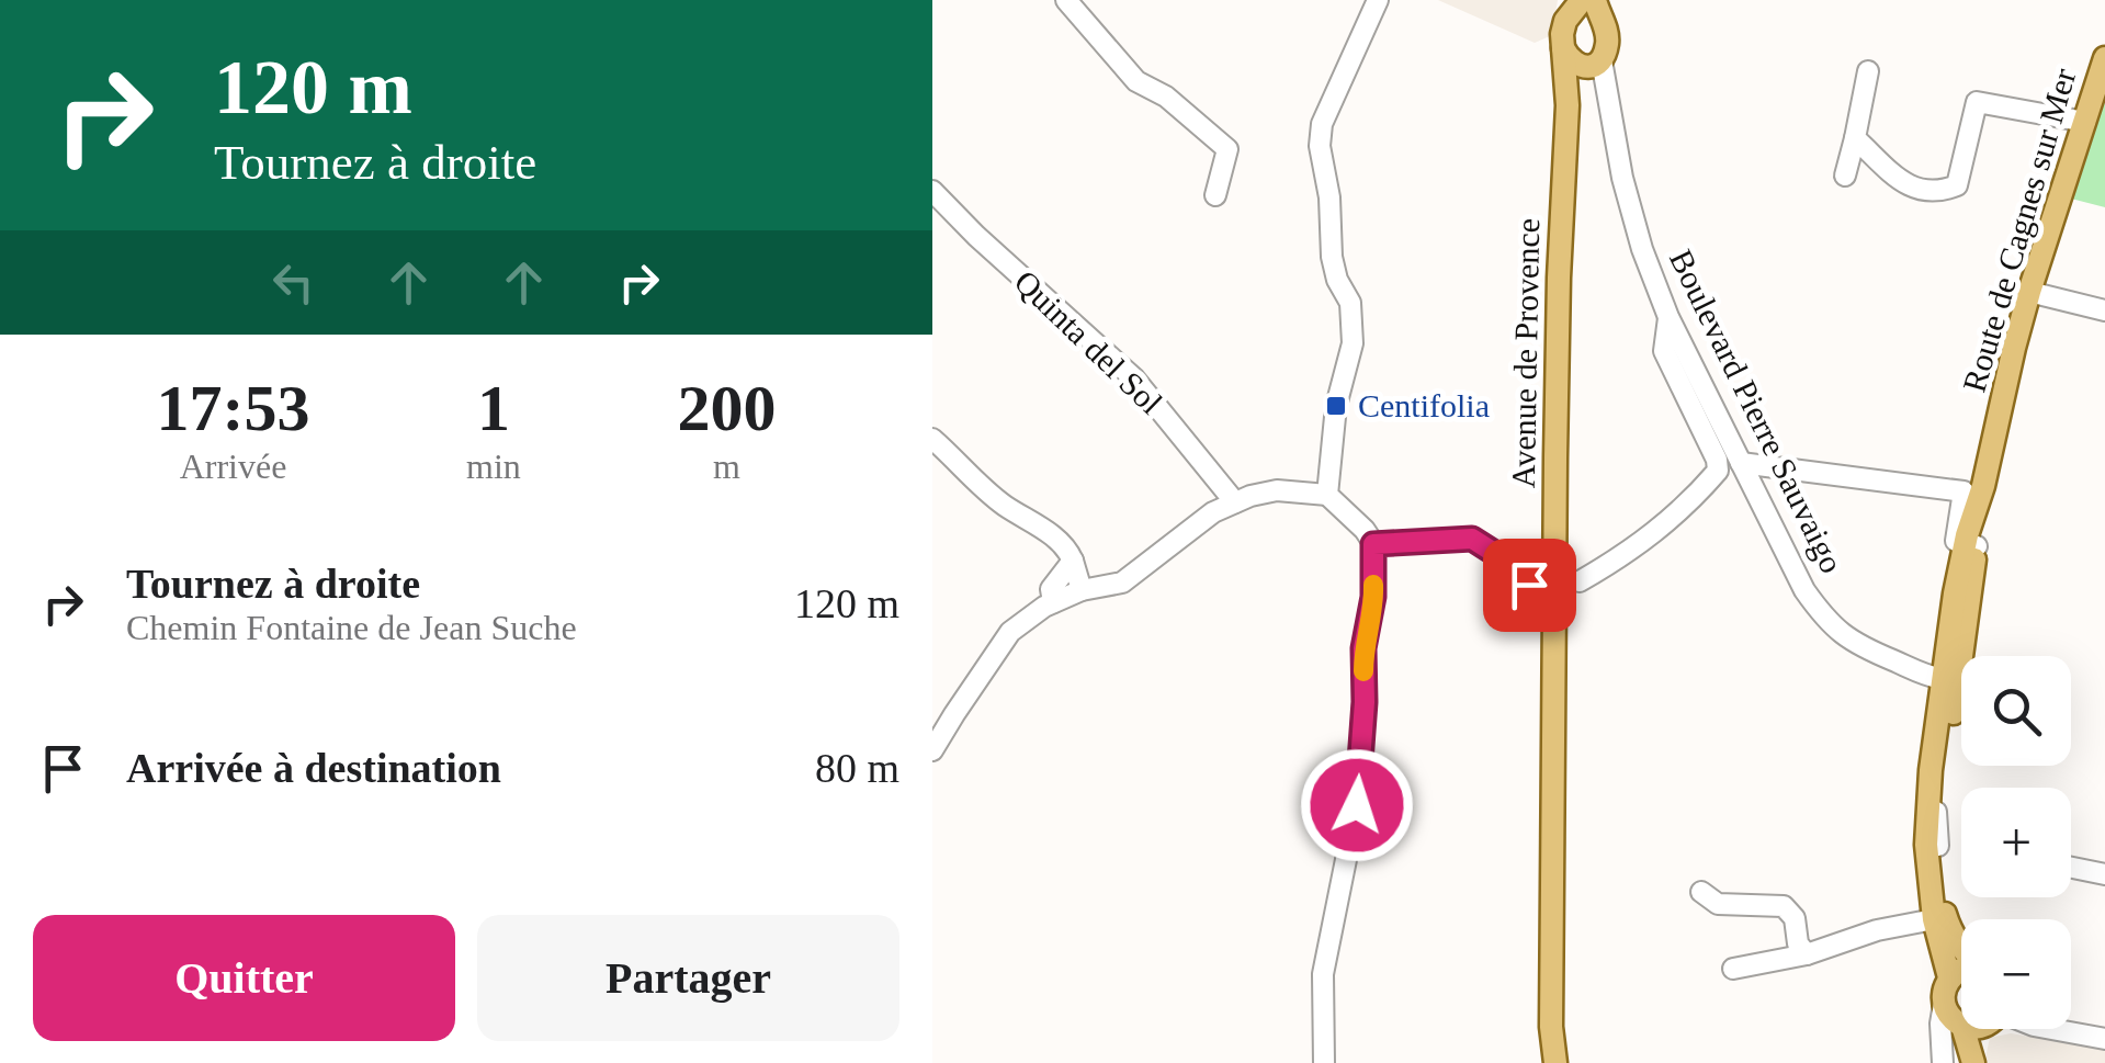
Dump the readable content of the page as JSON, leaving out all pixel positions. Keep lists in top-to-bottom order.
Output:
{
  "streets": {
    "main road": ["Route de Cagnes sur Mer", "Avenue de Provence"],
    "street": ["Quinta del Sol", "Boulevard Pierre Sauvaigo"]
  },
  "crossings": [
    ["Route de Cagnes sur Mer", "Boulevard Pierre Sauvaigo"],
    ["Avenue de Provence", "Boulevard Pierre Sauvaigo"]
  ],
  "places": {
    "transit": ["Centifolia"]
  },
  "page": {
    "turn": ["120 m", "Tournez à droite"],
    "eta": [
      "17:53",
      "Arrivée",
      "1",
      "min",
      "200",
      "m"
    ],
    "list": [
      {
        "name": "Tournez à droite",
        "note": "Chemin Fontaine de Jean Suche",
        "value": "120 m"
      },
      {
        "name": "Arrivée à destination",
        "value": "80 m"
      }
    ],
    "map_buttons": ["+", "−"],
    "buttons": ["Quitter", "Partager"]
  }
}
